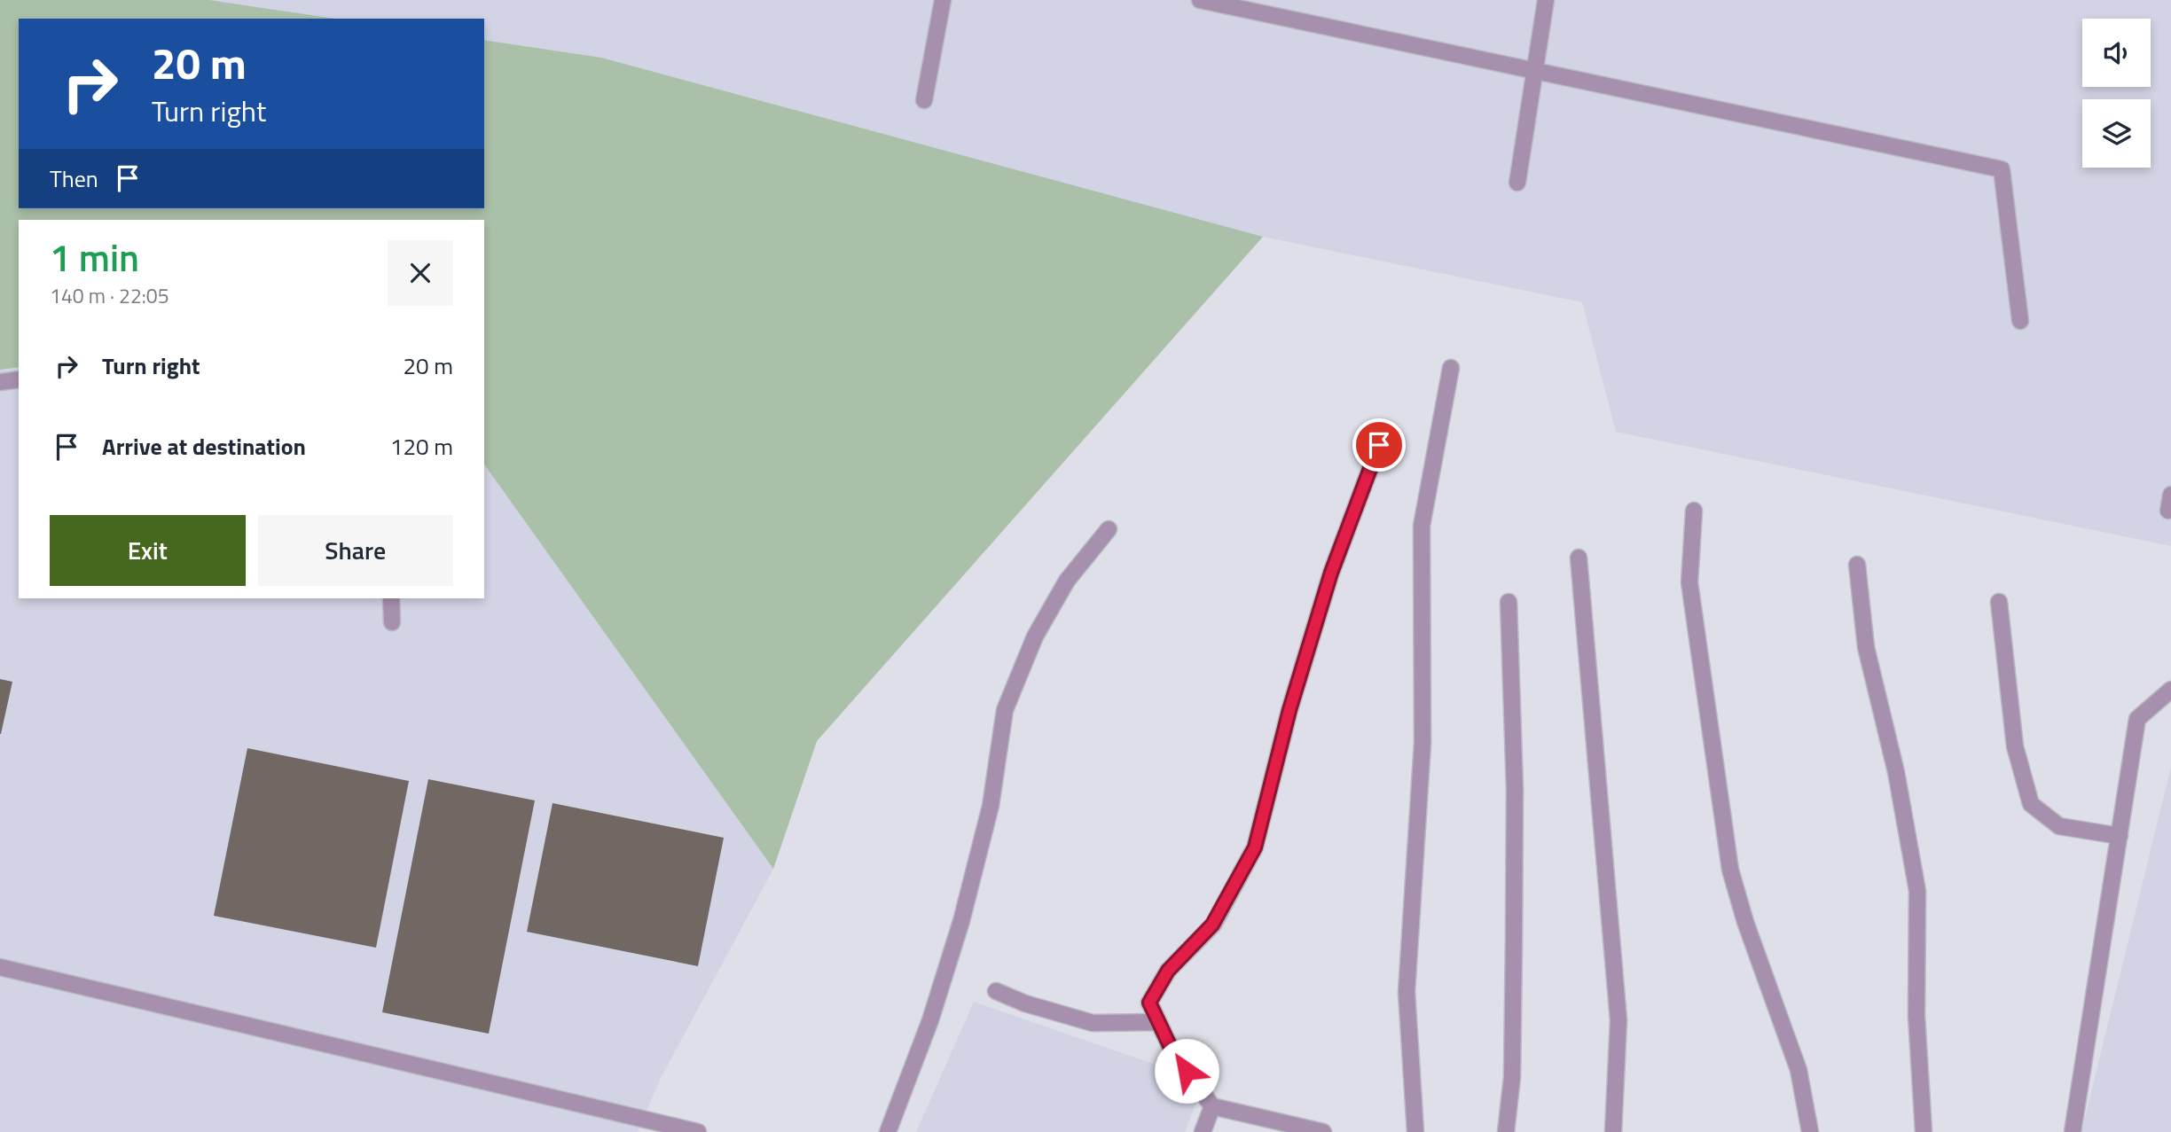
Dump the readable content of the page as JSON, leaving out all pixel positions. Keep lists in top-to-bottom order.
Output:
{
  "page": {
    "turn": ["20 m", "Turn right"],
    "then": "Then",
    "heading": ["1 min", "140 m · 22:05"],
    "list": [
      {
        "name": "Turn right",
        "value": "20 m"
      },
      {
        "name": "Arrive at destination",
        "value": "120 m"
      }
    ],
    "buttons": ["Exit", "Share"]
  }
}
